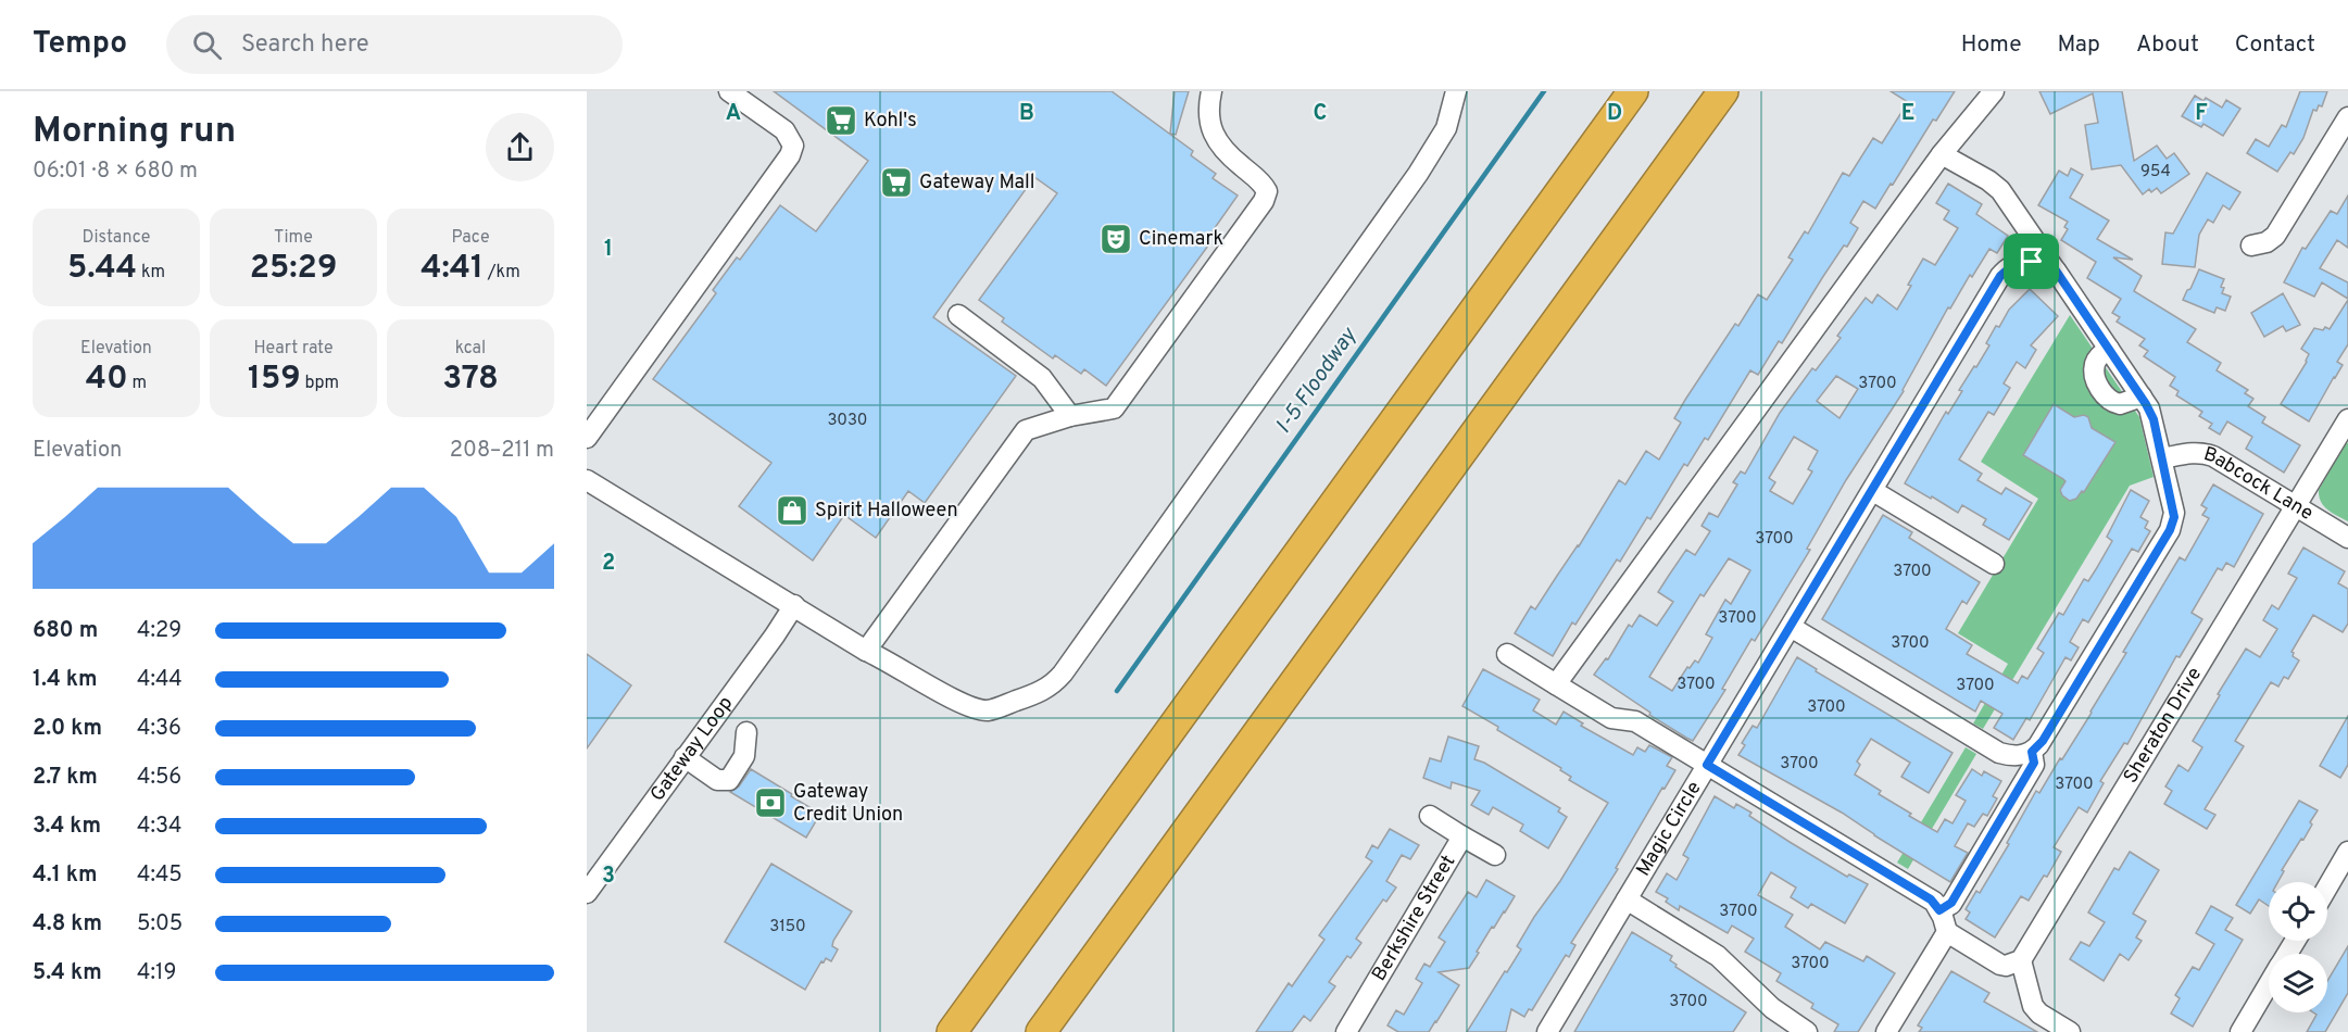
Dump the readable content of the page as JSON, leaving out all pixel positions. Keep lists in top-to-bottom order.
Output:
{
  "streets": {
    "street": [
      "Babcock Lane",
      "Sheraton Drive",
      "Gateway Loop",
      "Magic Circle",
      "Berkshire Street"
    ]
  },
  "crossings": [
    ["Babcock Lane", "Sheraton Drive"]
  ],
  "water": ["I-5 Floodway"],
  "places": {
    "supermarket": ["Kohl's", "Gateway Mall"],
    "theatre": ["Cinemark"],
    "shop": ["Spirit Halloween"],
    "bank": ["Gateway Credit Union"]
  },
  "house_numbers": [
    "954",
    "3700",
    "3030",
    "3700",
    "3700",
    "3700",
    "3700",
    "3700",
    "3700",
    "3700",
    "3700",
    "3700",
    "3700",
    "3150",
    "3700",
    "3700"
  ],
  "page": {
    "header": "Tempo",
    "search": "Search here",
    "nav": [
      "Home",
      "Map",
      "About",
      "Contact"
    ],
    "heading": ["Morning run", "06:01 · 8 × 680 m"],
    "stats": [
      ["Distance", "5.44 km"],
      ["Time", "25:29"],
      ["Pace", "4:41 /km"],
      ["Elevation", "40 m"],
      ["Heart rate", "159 bpm"],
      ["kcal", "378"]
    ],
    "chart": ["Elevation", "208–211 m"],
    "list": [
      {
        "name": "680 m",
        "note": "4:29"
      },
      {
        "name": "1.4 km",
        "note": "4:44"
      },
      {
        "name": "2.0 km",
        "note": "4:36"
      },
      {
        "name": "2.7 km",
        "note": "4:56"
      },
      {
        "name": "3.4 km",
        "note": "4:34"
      },
      {
        "name": "4.1 km",
        "note": "4:45"
      },
      {
        "name": "4.8 km",
        "note": "5:05"
      },
      {
        "name": "5.4 km",
        "note": "4:19"
      }
    ]
  },
  "grid": {
    "columns": [
      "A",
      "B",
      "C",
      "D",
      "E",
      "F"
    ],
    "rows": ["1", "2", "3"]
  }
}
